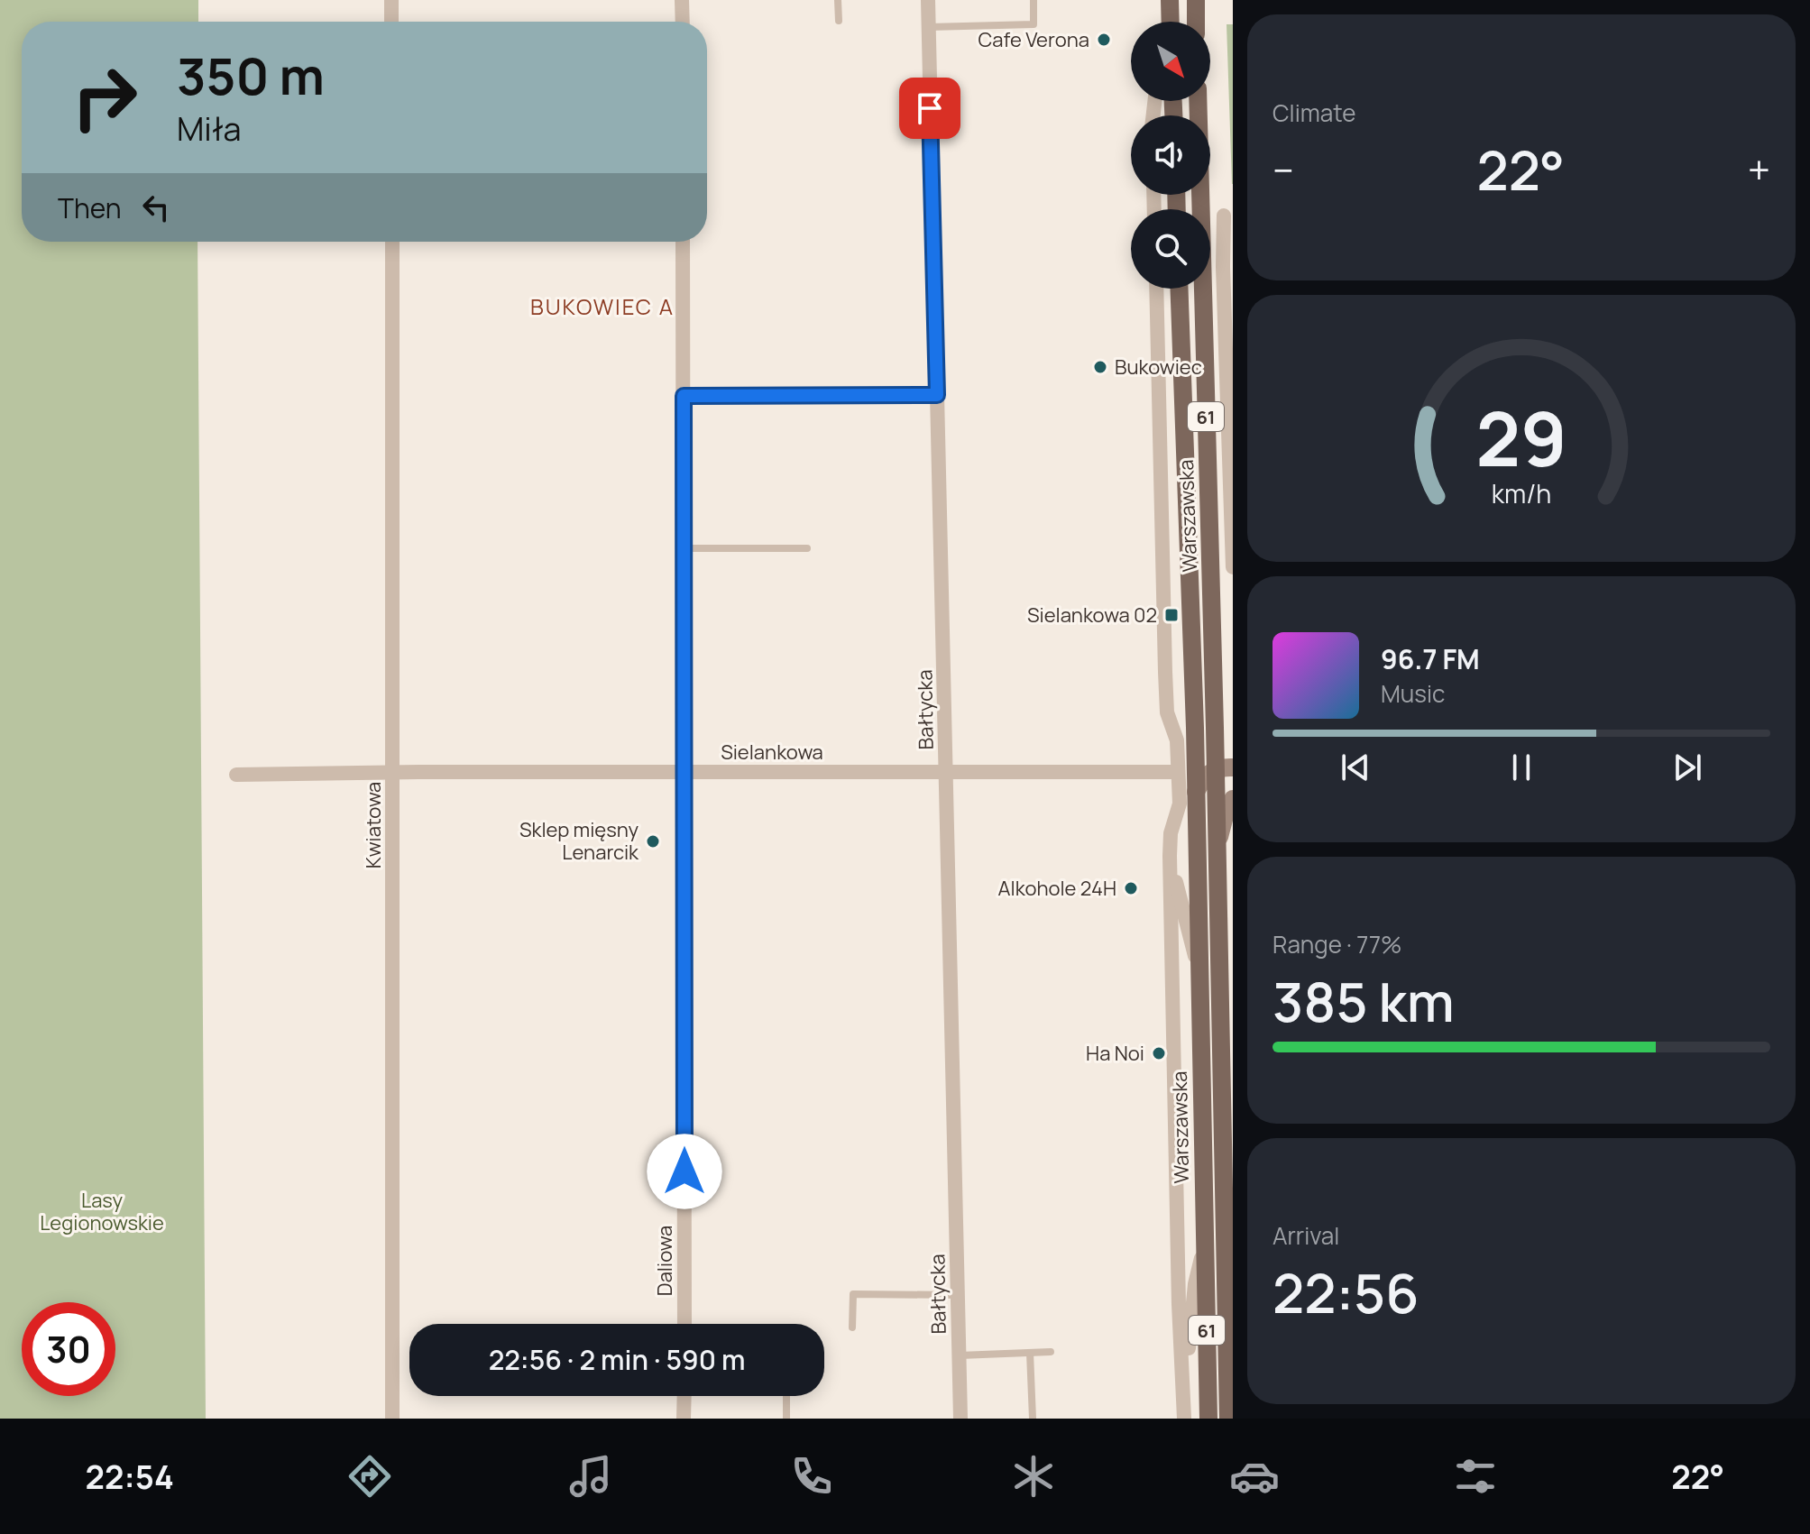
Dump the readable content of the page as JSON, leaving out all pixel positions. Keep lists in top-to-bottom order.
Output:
{
  "streets": {
    "main road": ["61", "Warszawska"],
    "street": [
      "Bałtycka",
      "Sielankowa",
      "Kwiatowa",
      "Daliowa"
    ]
  },
  "crossings": [
    ["Bałtycka", "Sielankowa"],
    ["Sielankowa", "Kwiatowa"],
    ["Sielankowa", "Daliowa"]
  ],
  "districts": ["BUKOWIEC A"],
  "parks": ["Lasy Legionowskie"],
  "places": {
    "other": [
      "Cafe Verona",
      "Bukowiec",
      "Sklep mięsny Lenarcik",
      "Alkohole 24H",
      "Ha Noi"
    ],
    "transit": ["Sielankowa 02"]
  },
  "north": "bottom right",
  "page": {
    "tile": [
      "Climate",
      ["Range · 77%", "385 km"],
      ["Arrival", "22:56"]
    ],
    "turn": ["350 m", "Miła"],
    "heat": ["−", "22°", "+"],
    "then": "Then",
    "song": ["96.7 FM", "Music"],
    "limit": "30",
    "trip": "22:56 · 2 min · 590 m",
    "tabs": ["22:54", "22°"],
    "gauge": ["29", "km/h"]
  }
}
